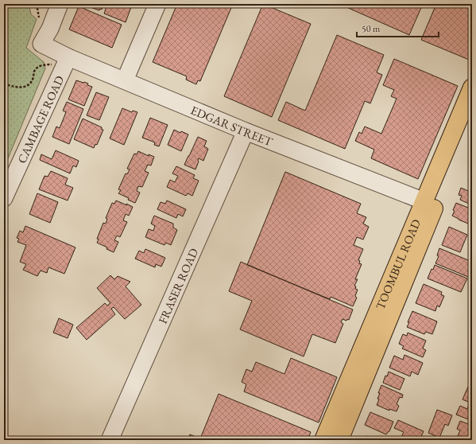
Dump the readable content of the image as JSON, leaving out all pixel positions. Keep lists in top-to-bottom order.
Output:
{
  "streets": {
    "main road": ["TOOMBUL ROAD"],
    "street": ["CAMBAGE ROAD", "EDGAR STREET", "FRASER ROAD"]
  },
  "crossings": [
    ["CAMBAGE ROAD", "EDGAR STREET"],
    ["EDGAR STREET", "TOOMBUL ROAD"],
    ["EDGAR STREET", "FRASER ROAD"]
  ],
  "scale_bar": "50 m"
}
